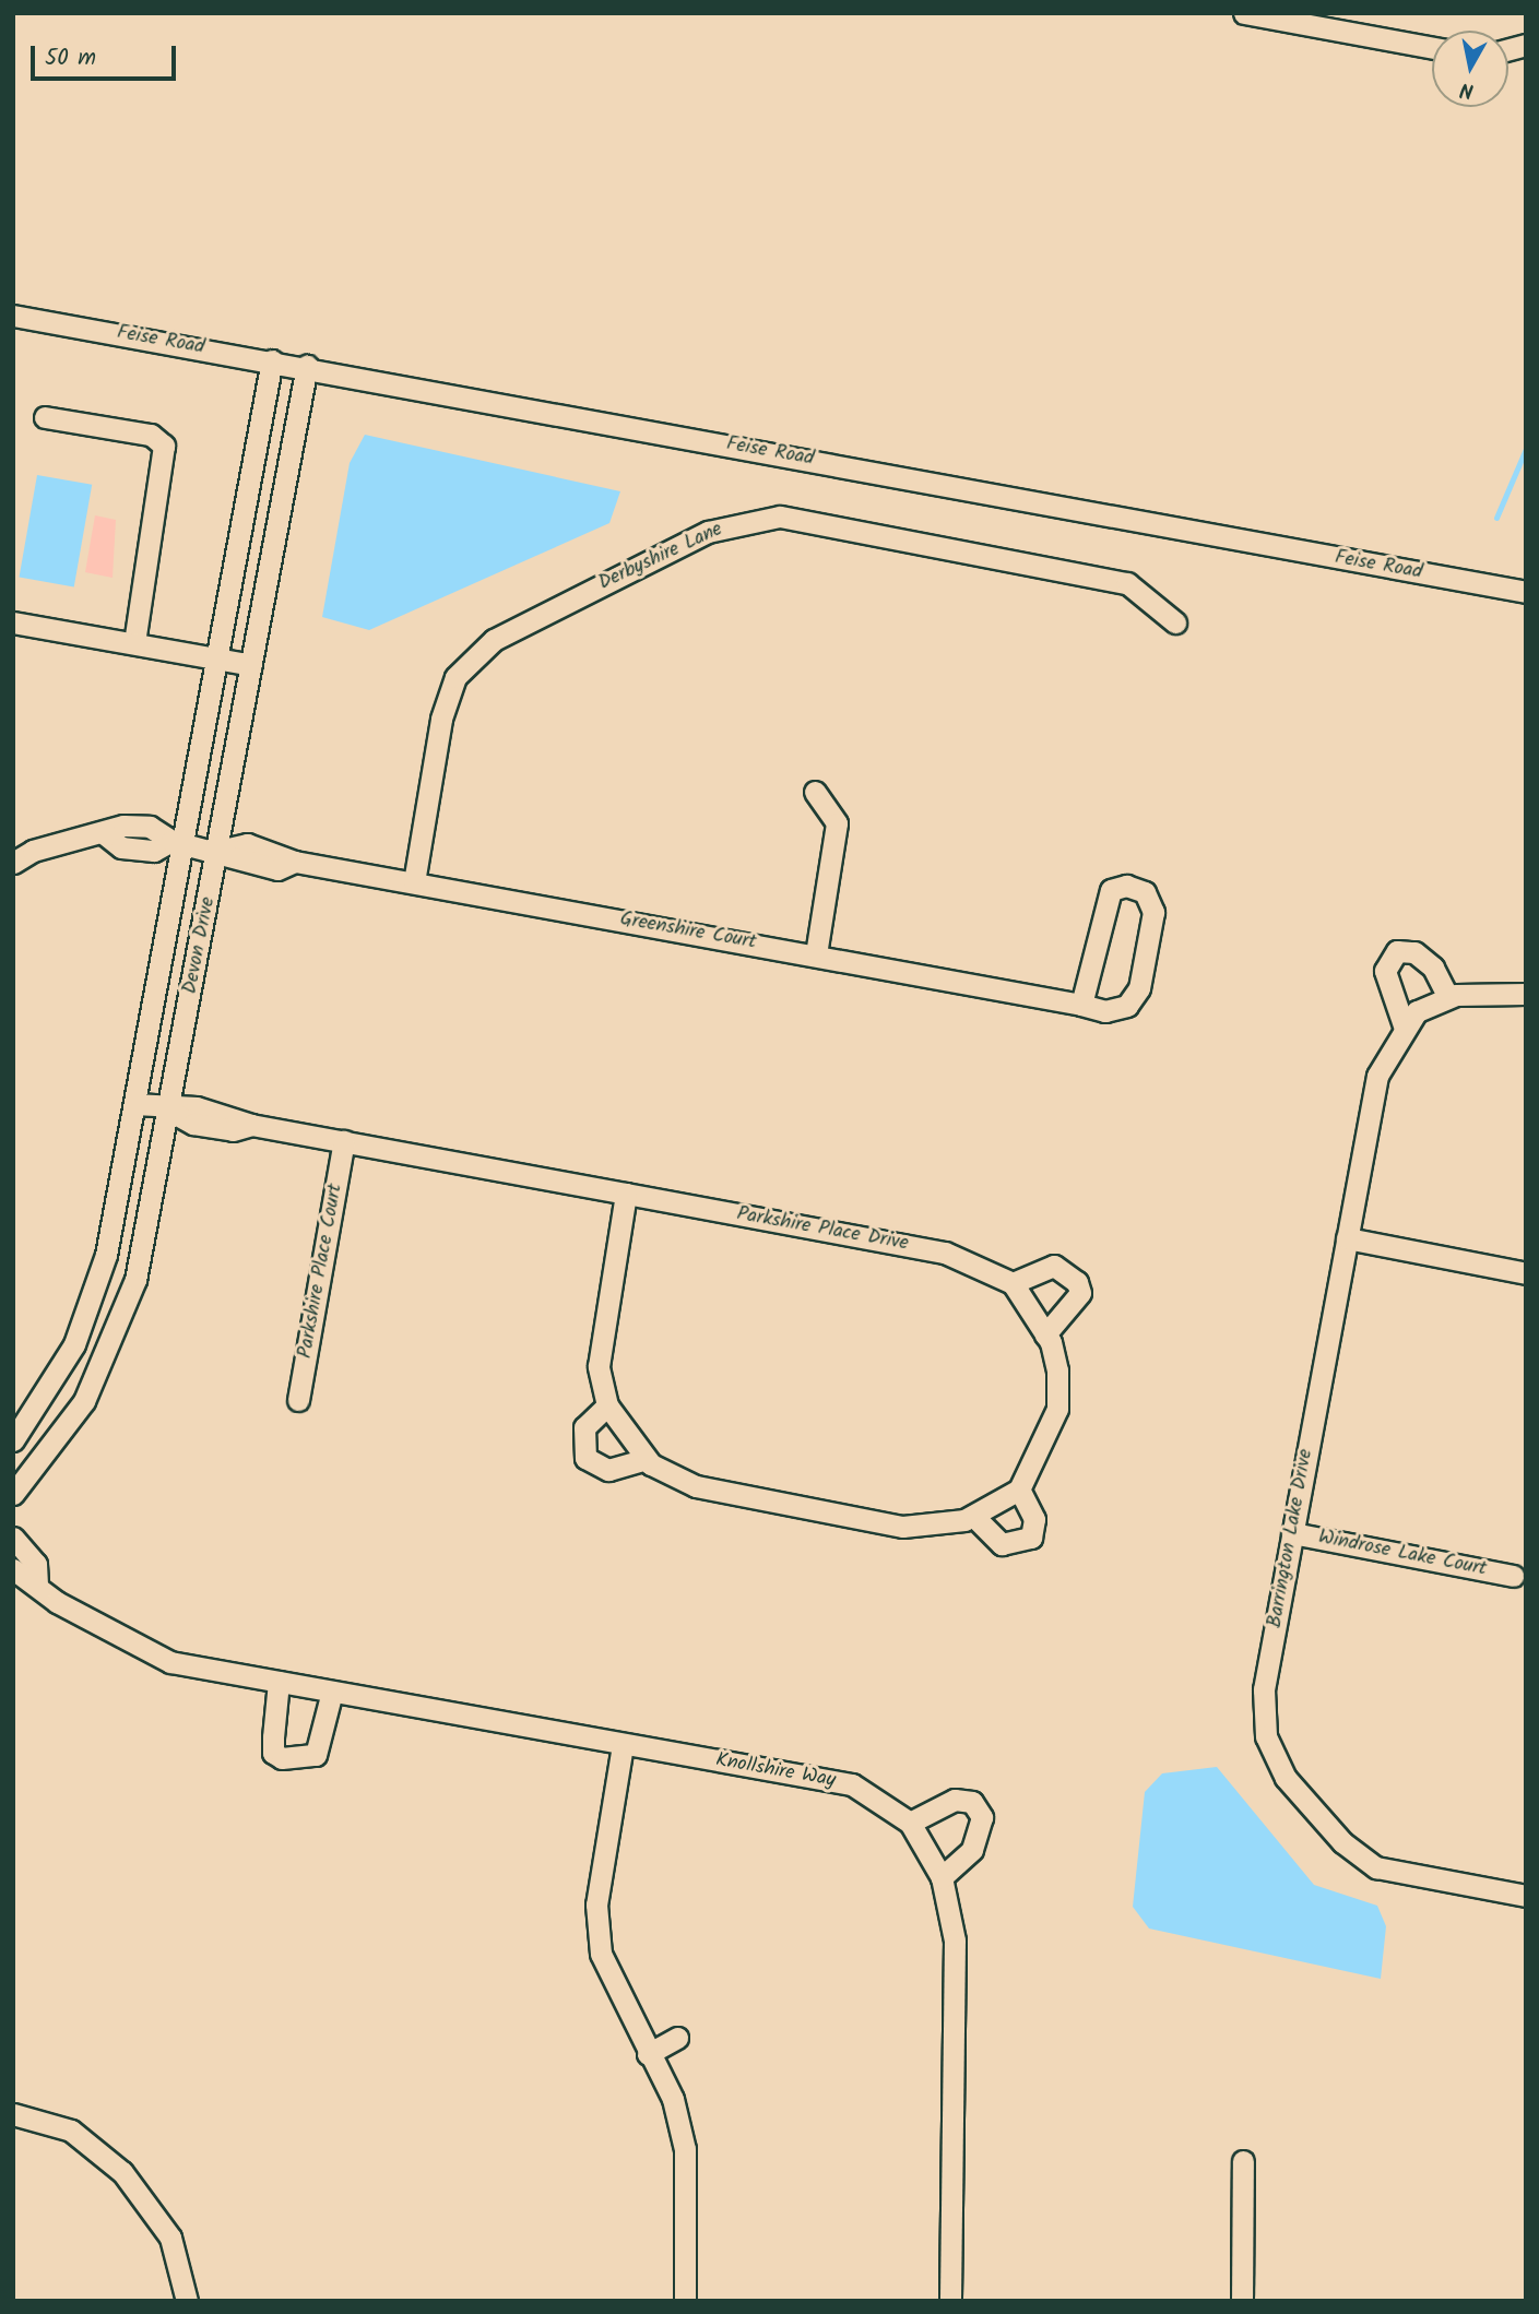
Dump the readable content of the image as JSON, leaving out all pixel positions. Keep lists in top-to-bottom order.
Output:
{
  "streets": {
    "street": [
      "Feise Road",
      "Derbyshire Lane",
      "Greenshire Court",
      "Devon Drive",
      "Parkshire Place Drive",
      "Parkshire Place Court",
      "Barrington Lake Drive",
      "Windrose Lake Court",
      "Knollshire Way"
    ]
  },
  "crossings": [
    ["Feise Road", "Devon Drive"],
    ["Derbyshire Lane", "Greenshire Court"],
    ["Greenshire Court", "Devon Drive"],
    ["Devon Drive", "Parkshire Place Drive"],
    ["Parkshire Place Drive", "Parkshire Place Court"],
    ["Barrington Lake Drive", "Windrose Lake Court"]
  ],
  "scale_bar": "50 m",
  "north": "bottom"
}
